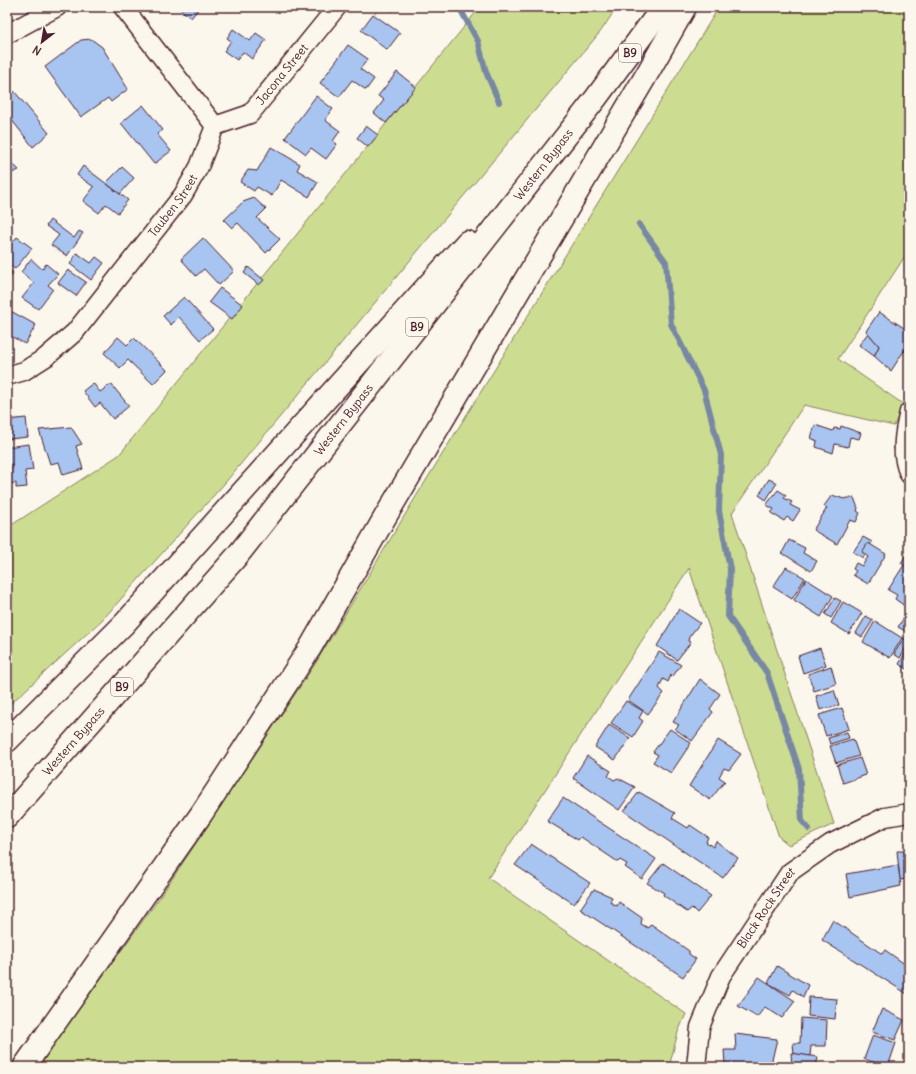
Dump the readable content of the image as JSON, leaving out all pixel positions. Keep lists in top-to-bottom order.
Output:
{
  "streets": {
    "highway": ["B9", "Western Bypass"],
    "street": ["Jacona Street", "Tauben Street", "Black Rock Street"]
  },
  "crossings": [
    ["Jacona Street", "Tauben Street"]
  ],
  "north": "bottom left"
}
